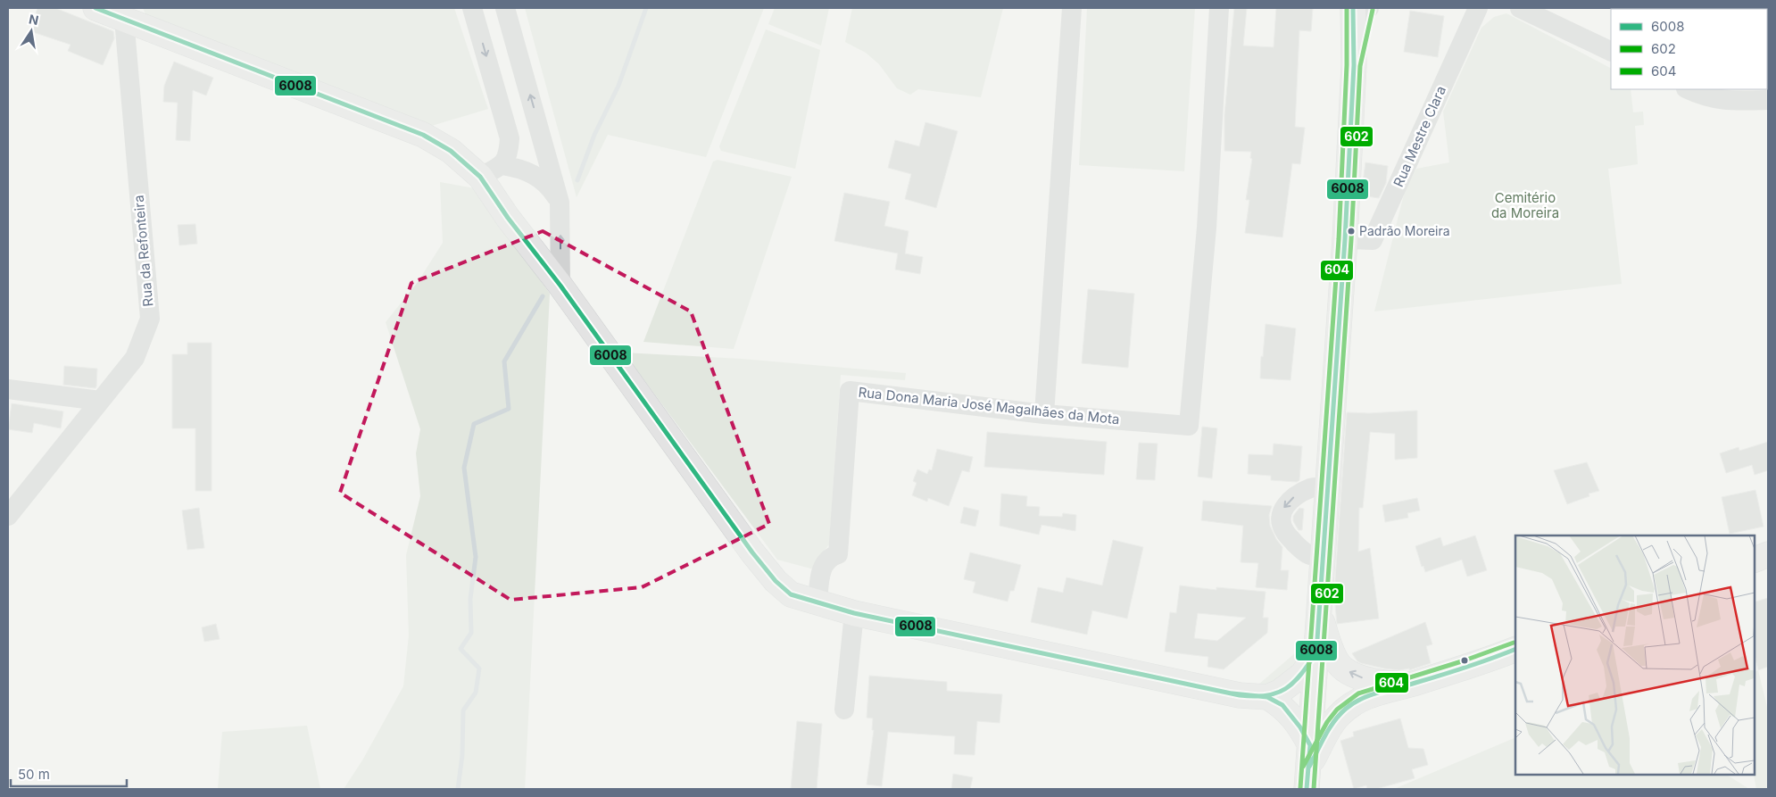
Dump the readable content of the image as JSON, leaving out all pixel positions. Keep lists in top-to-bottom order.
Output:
{
  "streets": {
    "street": ["Rua Mestre Clara", "Rua da Refonteira", "Rua Dona Maria José Magalhães da Mota"]
  },
  "parks": ["Cemitério da Moreira"],
  "places": ["Padrão Moreira"],
  "lines": ["transit line 6008", "transit line 604", "transit line 602"],
  "legend": ["6008", "602", "604"],
  "scale_bar": "50 m",
  "north": "top"
}
